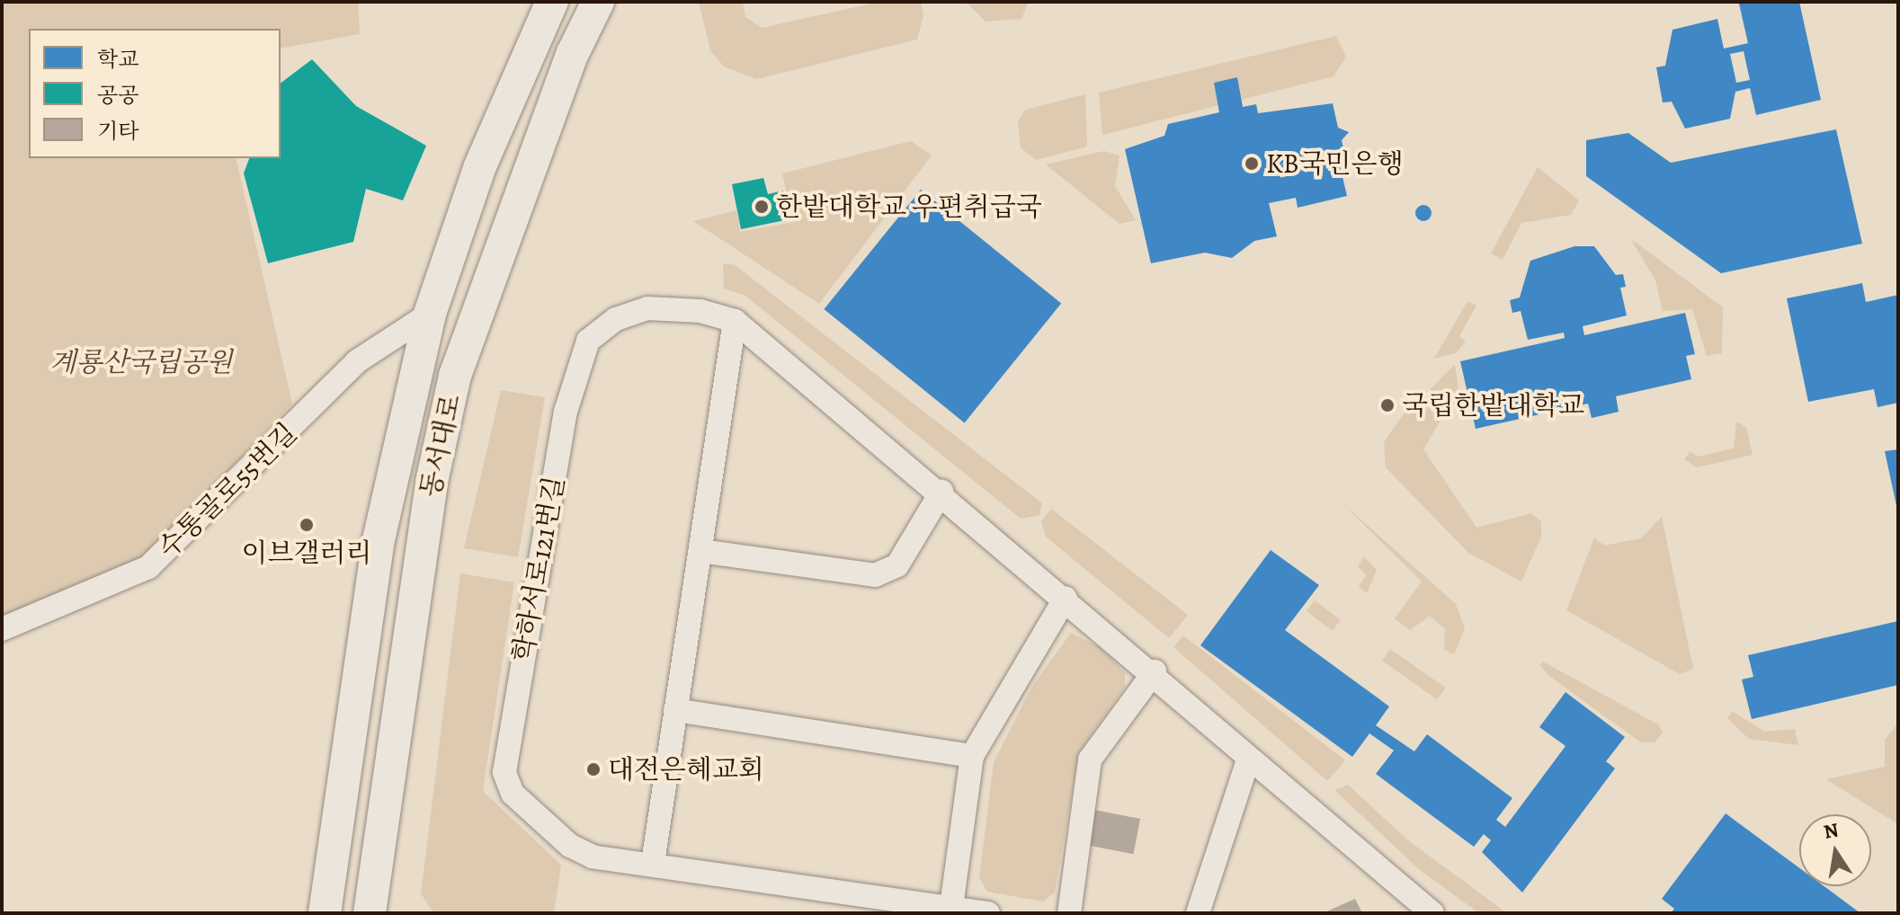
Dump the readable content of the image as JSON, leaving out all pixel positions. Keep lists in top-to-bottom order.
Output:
{
  "streets": {
    "street": ["동서대로", "수통골로55번길", "학하서로121번길"]
  },
  "crossings": [
    ["동서대로", "수통골로55번길"]
  ],
  "parks": ["계룡산국립공원"],
  "places": [
    "KB국민은행",
    "한밭대학교 우편취급국",
    "국립한밭대학교",
    "이브갤러리",
    "대전은혜교회"
  ],
  "legend": ["학교", "공공", "기타"],
  "north": "top"
}
